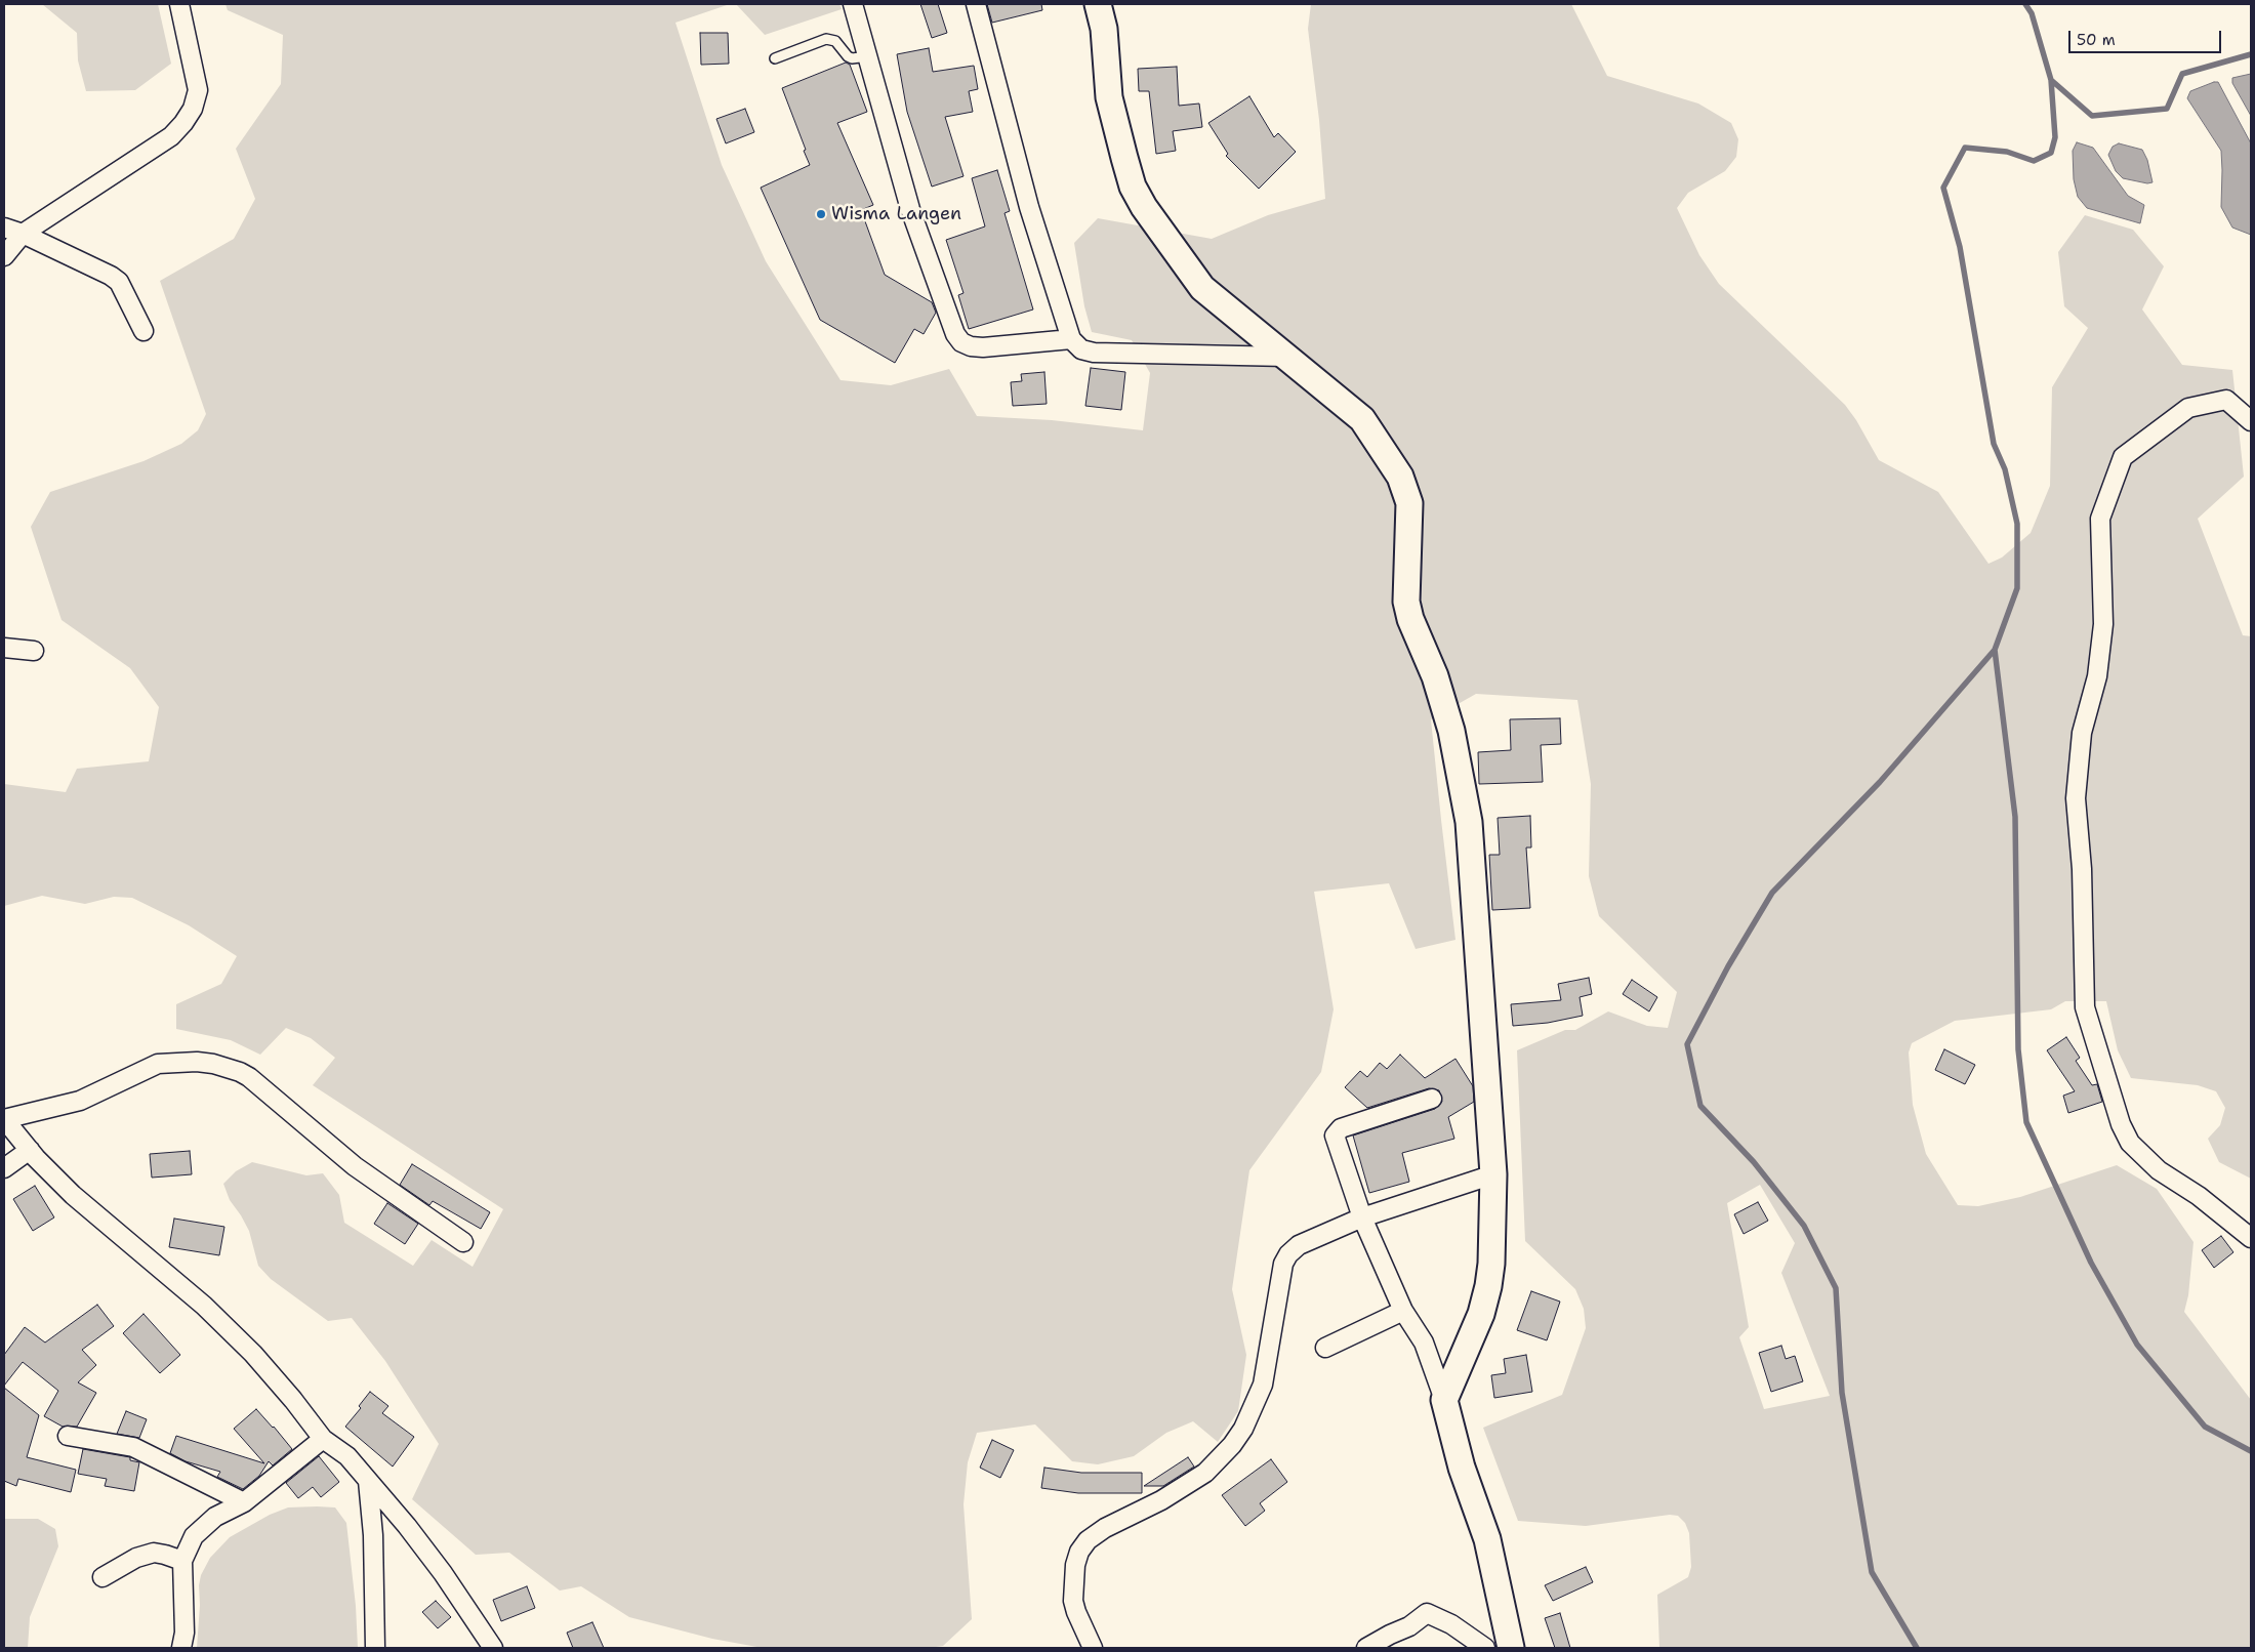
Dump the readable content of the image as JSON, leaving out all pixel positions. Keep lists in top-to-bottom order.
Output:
{
  "places": ["Wisma Langen"],
  "scale_bar": "50 m"
}
